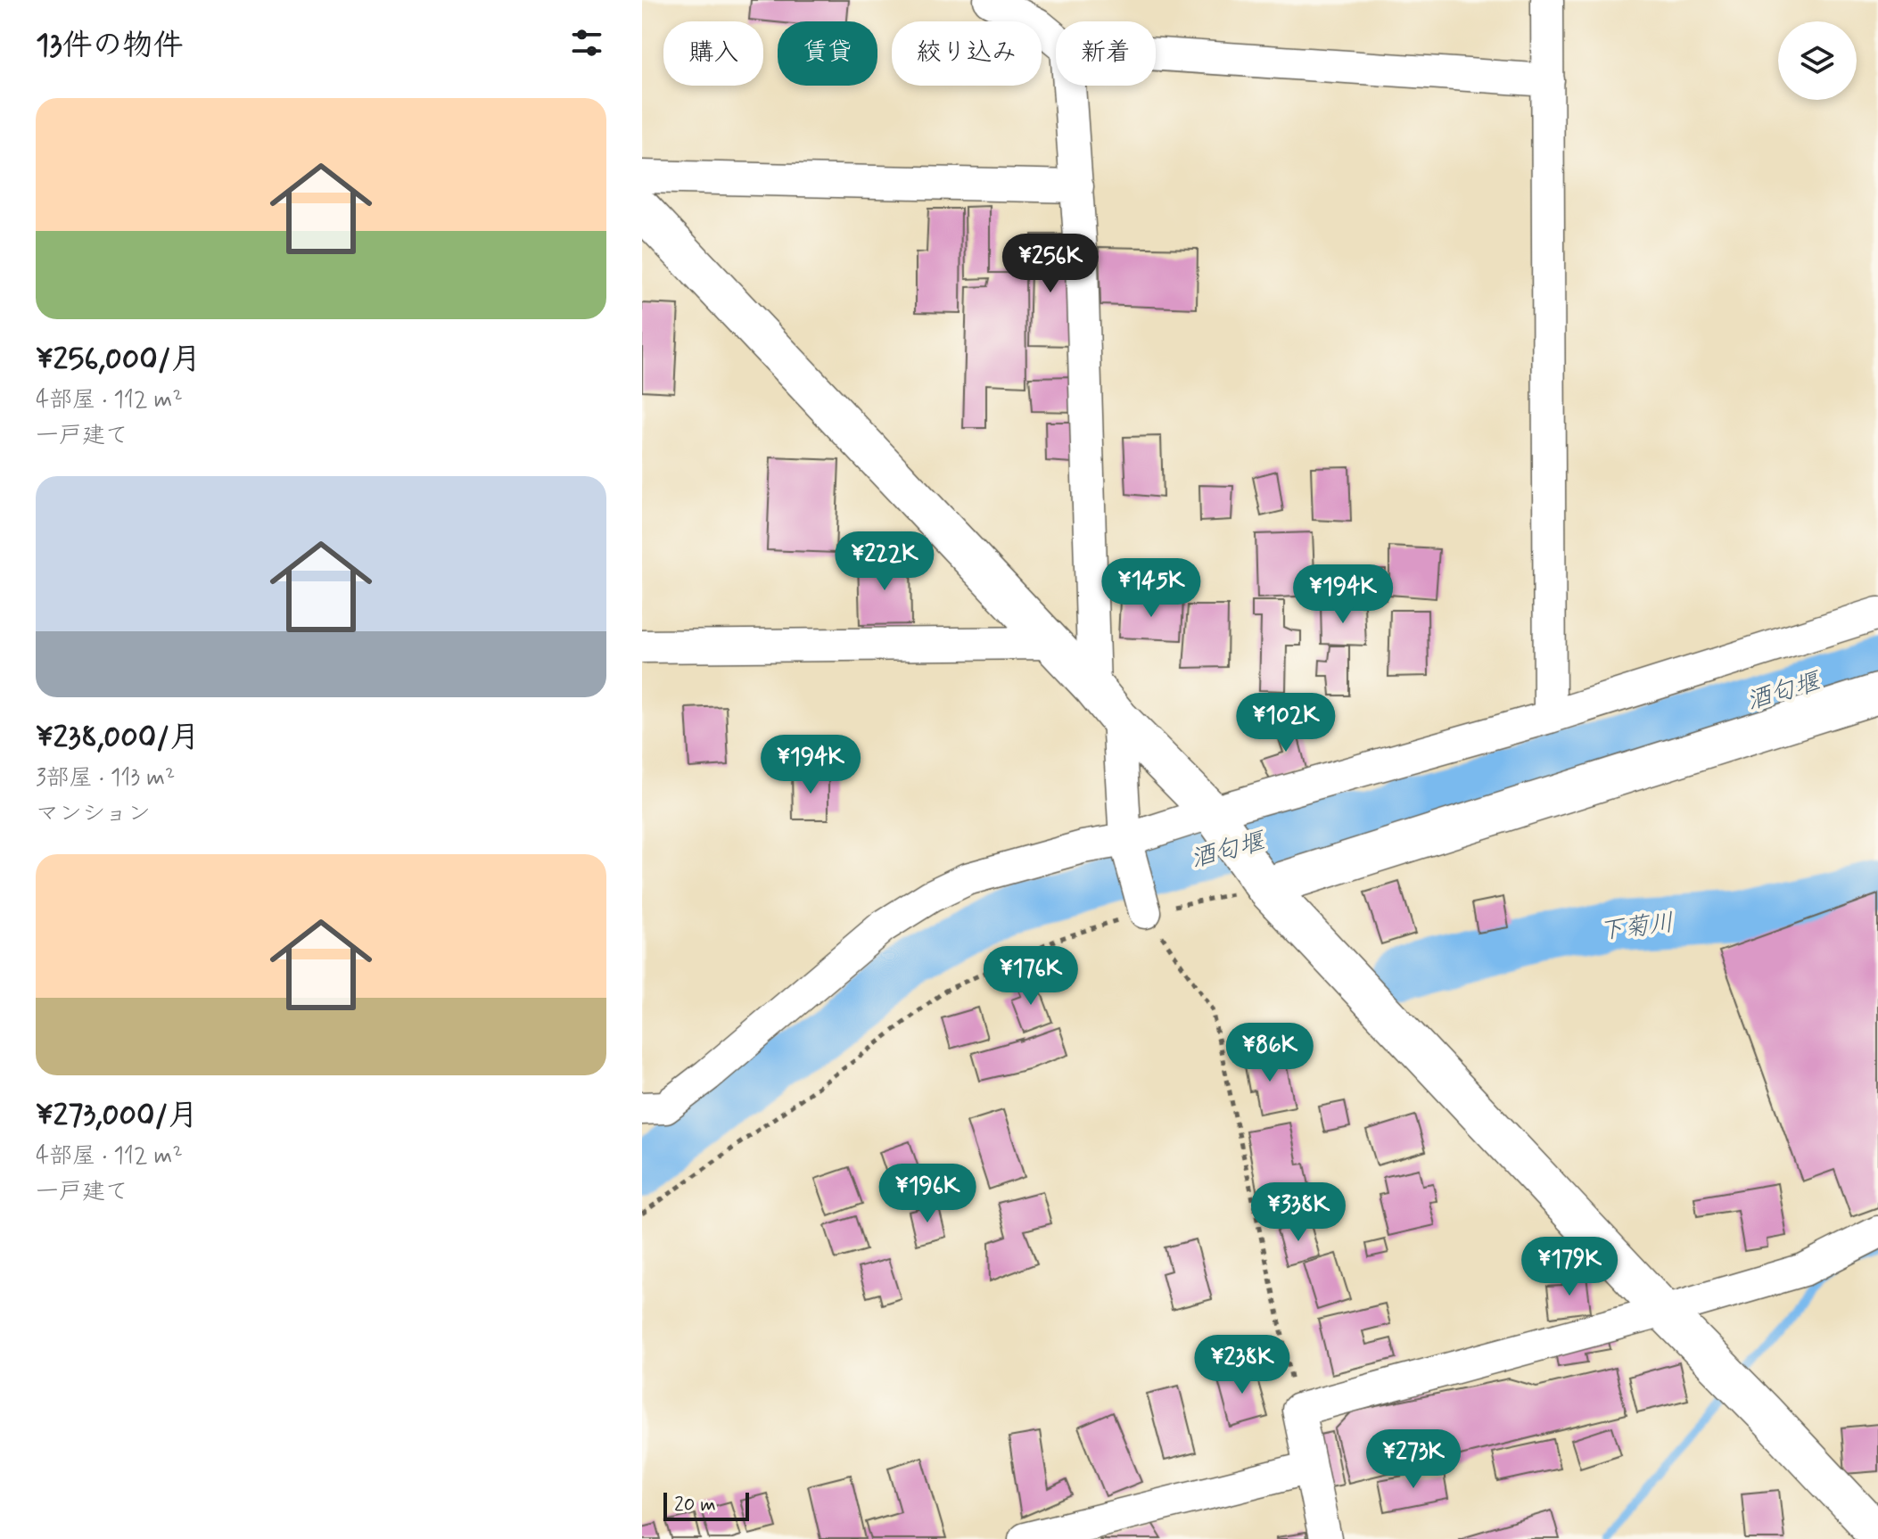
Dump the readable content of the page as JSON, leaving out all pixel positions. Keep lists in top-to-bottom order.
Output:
{
  "water": ["酒匂堰", "下菊川"],
  "scale_bar": "20 m",
  "page": {
    "heading": "13件の物件",
    "chip": [
      "購入",
      "賃貸",
      "絞り込み",
      "新着"
    ],
    "list": [
      {
        "name": "¥256,000/月",
        "note": "4部屋 · 112 m² · 一戸建て"
      },
      {
        "name": "¥238,000/月",
        "note": "3部屋 · 113 m² · マンション"
      },
      {
        "name": "¥273,000/月",
        "note": "4部屋 · 112 m² · 一戸建て"
      }
    ],
    "price": [
      "¥256K",
      "¥222K",
      "¥145K",
      "¥194K",
      "¥102K",
      "¥194K",
      "¥176K",
      "¥86K",
      "¥196K",
      "¥338K",
      "¥179K",
      "¥238K",
      "¥273K"
    ],
    "scale": "20 m"
  }
}
